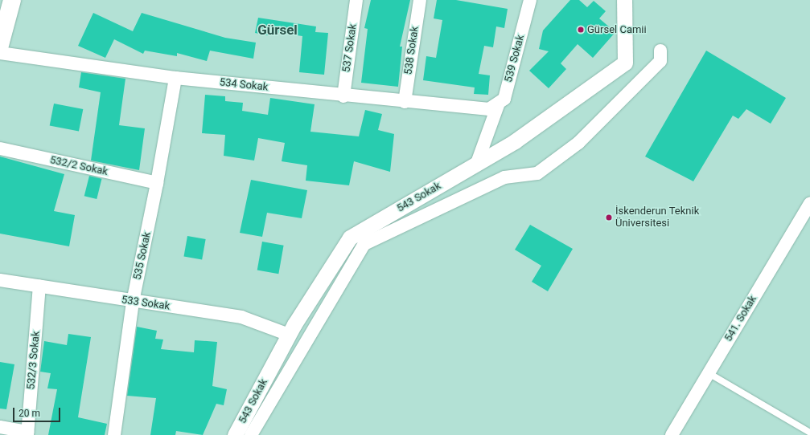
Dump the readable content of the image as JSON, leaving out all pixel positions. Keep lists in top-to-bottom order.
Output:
{
  "streets": {
    "street": [
      "537 Sokak",
      "538 Sokak",
      "539 Sokak",
      "534 Sokak",
      "532/2 Sokak",
      "543 Sokak",
      "535 Sokak",
      "533 Sokak",
      "541. Sokak",
      "532/3 Sokak"
    ]
  },
  "crossings": [
    ["537 Sokak", "534 Sokak"],
    ["538 Sokak", "534 Sokak"],
    ["539 Sokak", "534 Sokak"],
    ["539 Sokak", "543 Sokak"],
    ["534 Sokak", "535 Sokak"],
    ["532/2 Sokak", "535 Sokak"],
    ["543 Sokak", "533 Sokak"],
    ["535 Sokak", "533 Sokak"],
    ["533 Sokak", "532/3 Sokak"]
  ],
  "districts": ["Gürsel"],
  "places": ["Gürsel Camii", "İskenderun Teknik Üniversitesi"],
  "scale_bar": "20 m"
}
